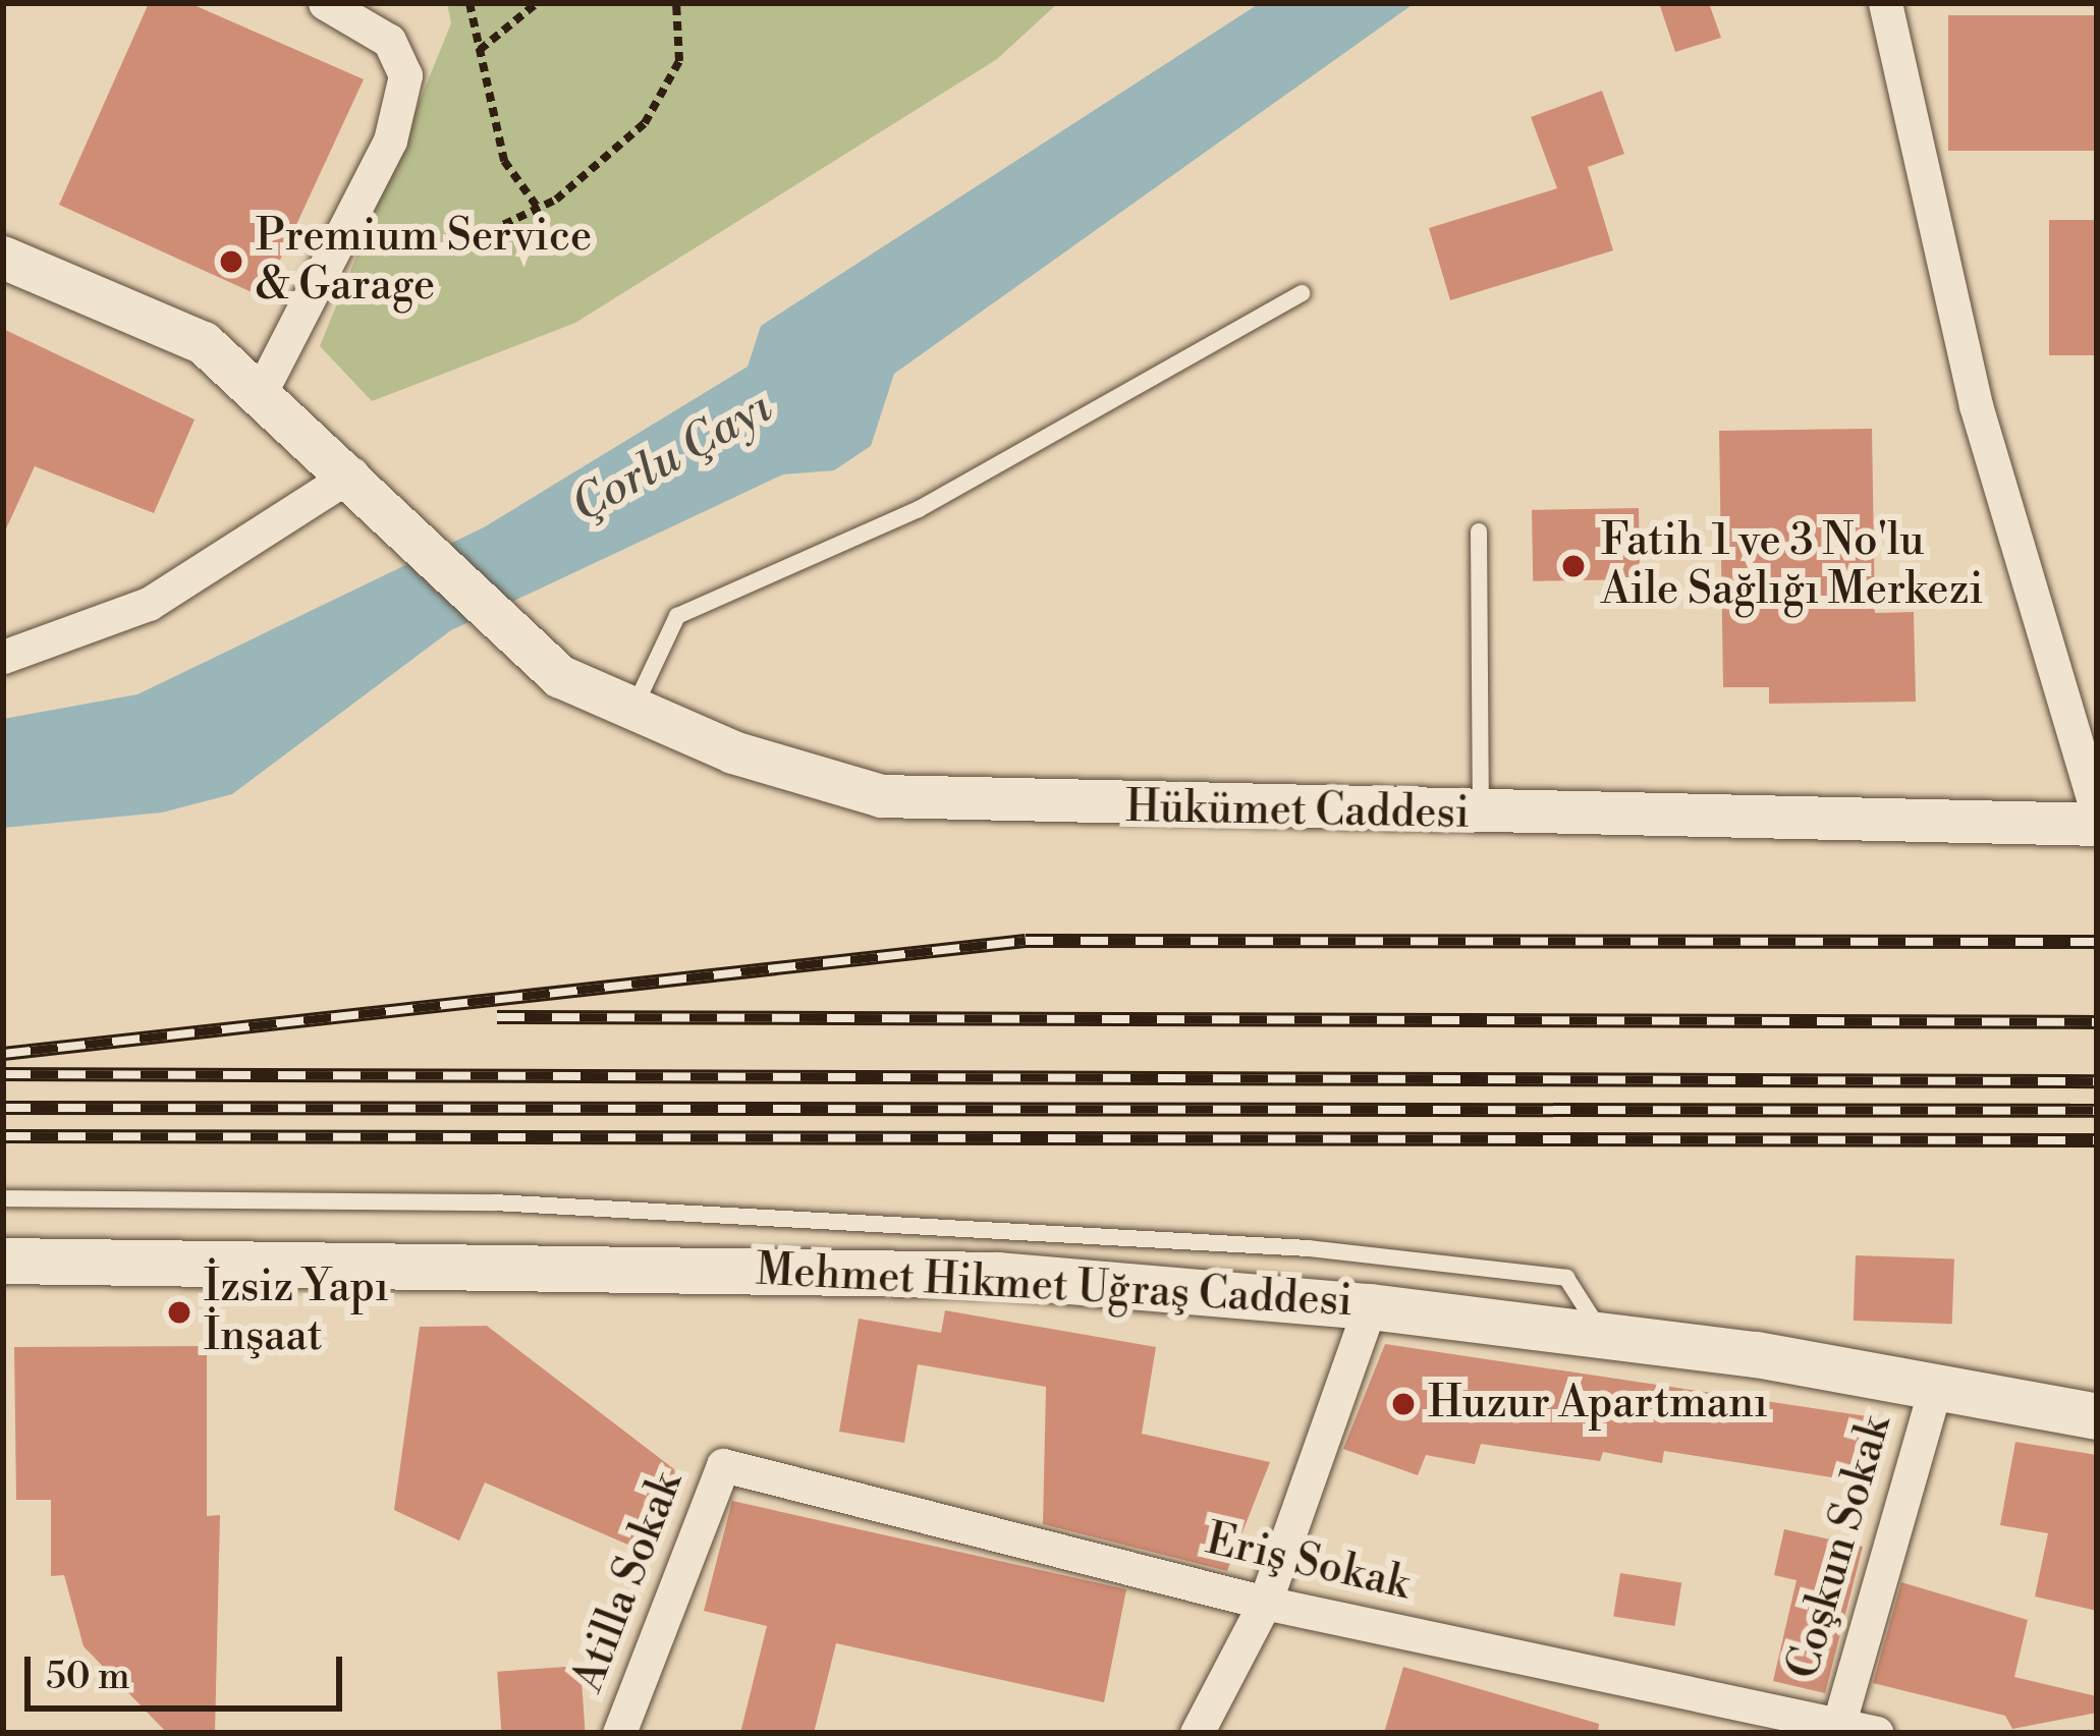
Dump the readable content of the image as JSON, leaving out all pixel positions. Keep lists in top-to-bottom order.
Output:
{
  "streets": {
    "main road": ["Mehmet Hikmet Uğraş Caddesi"],
    "street": [
      "Hükümet Caddesi",
      "Coşkun Sokak",
      "Eriş Sokak",
      "Atilla Sokak"
    ]
  },
  "crossings": [
    ["Mehmet Hikmet Uğraş Caddesi", "Coşkun Sokak"],
    ["Coşkun Sokak", "Eriş Sokak"],
    ["Eriş Sokak", "Atilla Sokak"]
  ],
  "water": ["Çorlu Çayı"],
  "places": [
    "Premium Service & Garage",
    "Fatih 1 ve 3 No'lu Aile Sağlığı Merkezi",
    "İzsiz Yapı İnşaat",
    "Huzur Apartmanı"
  ],
  "scale_bar": "50 m"
}
